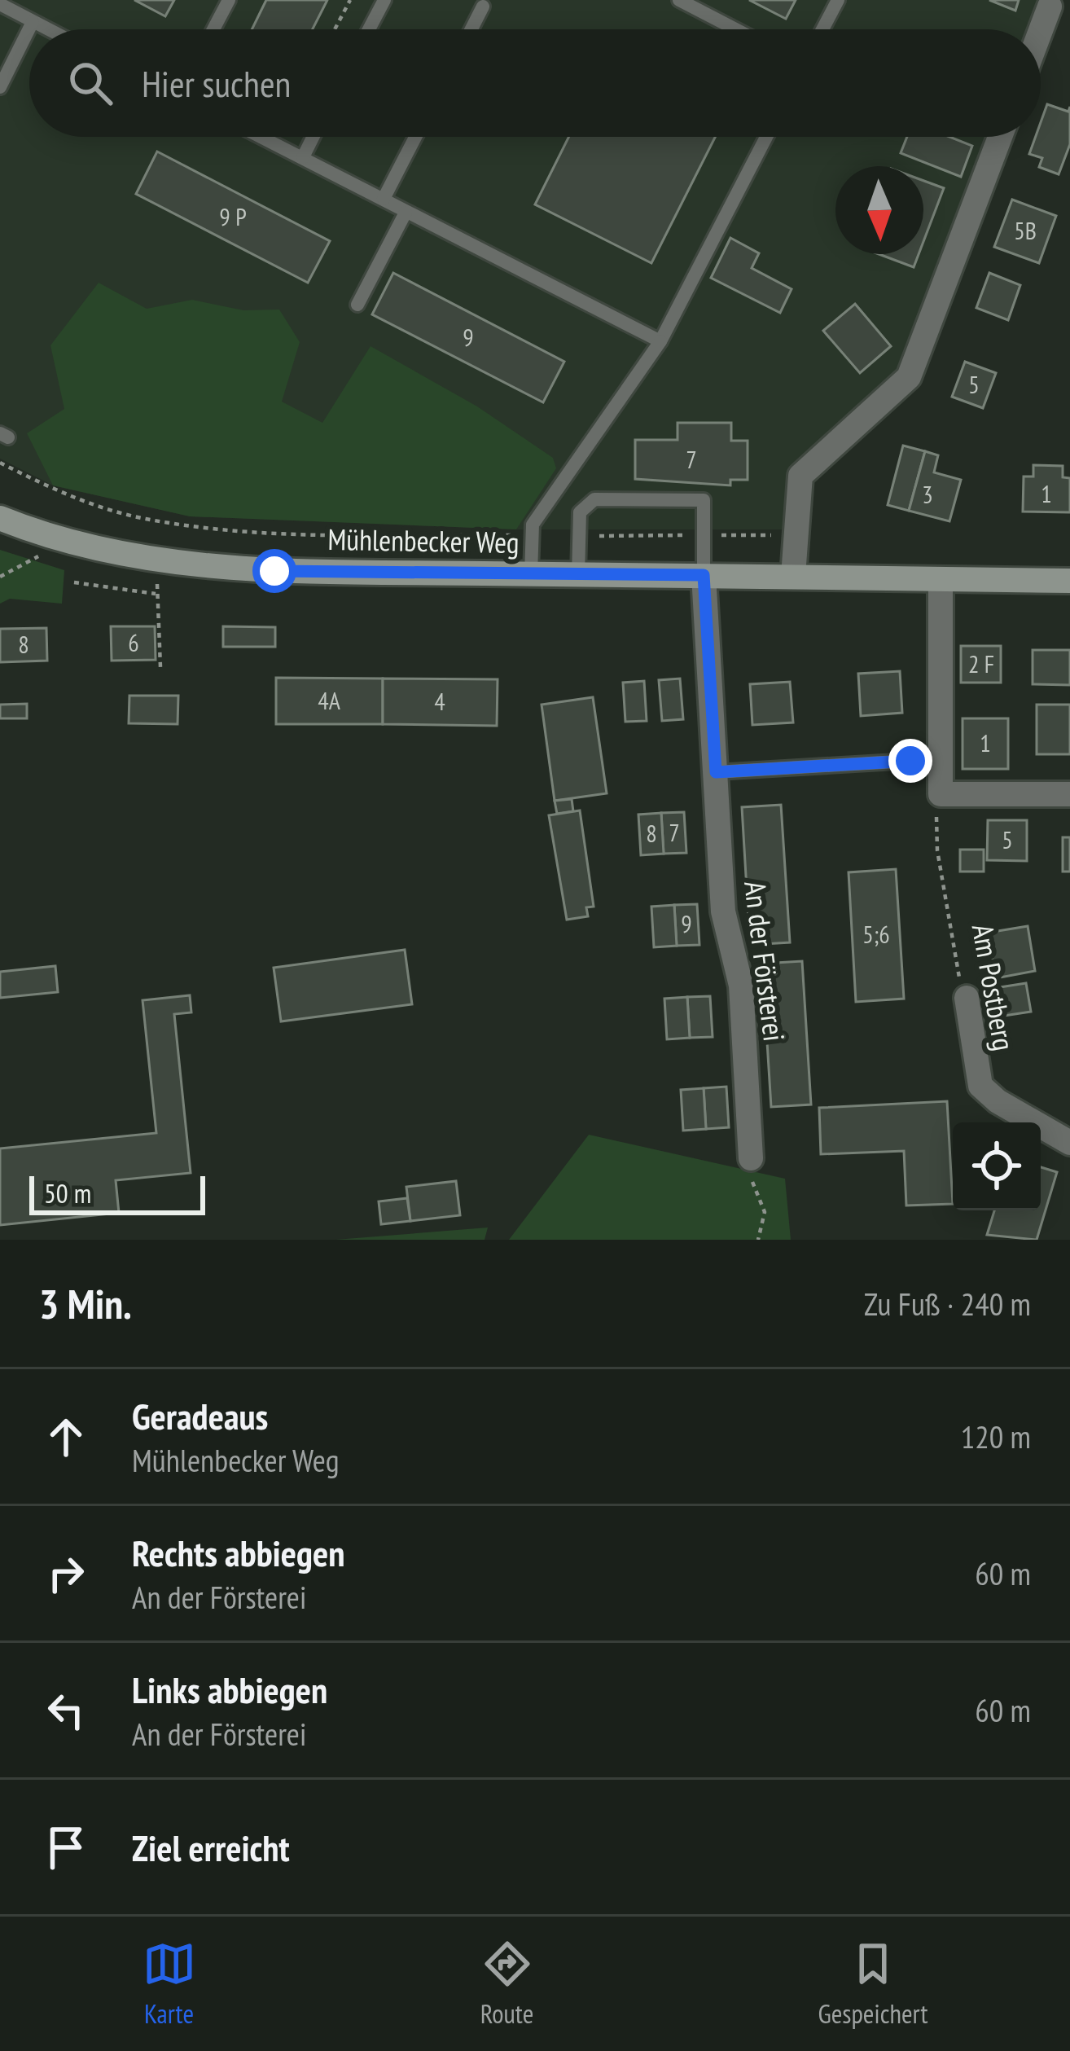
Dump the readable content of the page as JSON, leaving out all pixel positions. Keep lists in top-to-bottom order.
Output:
{
  "streets": {
    "main road": ["Mühlenbecker Weg"],
    "street": ["An der Försterei", "Am Postberg"]
  },
  "crossings": [
    ["Mühlenbecker Weg", "An der Försterei"]
  ],
  "house_numbers": [
    "9 P",
    "5B",
    "9",
    "5",
    "7",
    "1",
    "3",
    "6",
    "8",
    "2 F",
    "4A",
    "4",
    "1",
    "7",
    "8",
    "5",
    "9",
    "5;6"
  ],
  "scale_bar": "50 m",
  "north": "bottom",
  "page": {
    "search": "Hier suchen",
    "scale": "50 m",
    "heading": ["3 Min.", "Zu Fuß · 240 m"],
    "list": [
      ["Geradeaus", "Mühlenbecker Weg", "120 m"],
      ["Rechts abbiegen", "An der Försterei", "60 m"],
      ["Links abbiegen", "An der Försterei", "60 m"],
      "Ziel erreicht"
    ],
    "nav": ["Karte", "Route", "Gespeichert"]
  }
}
